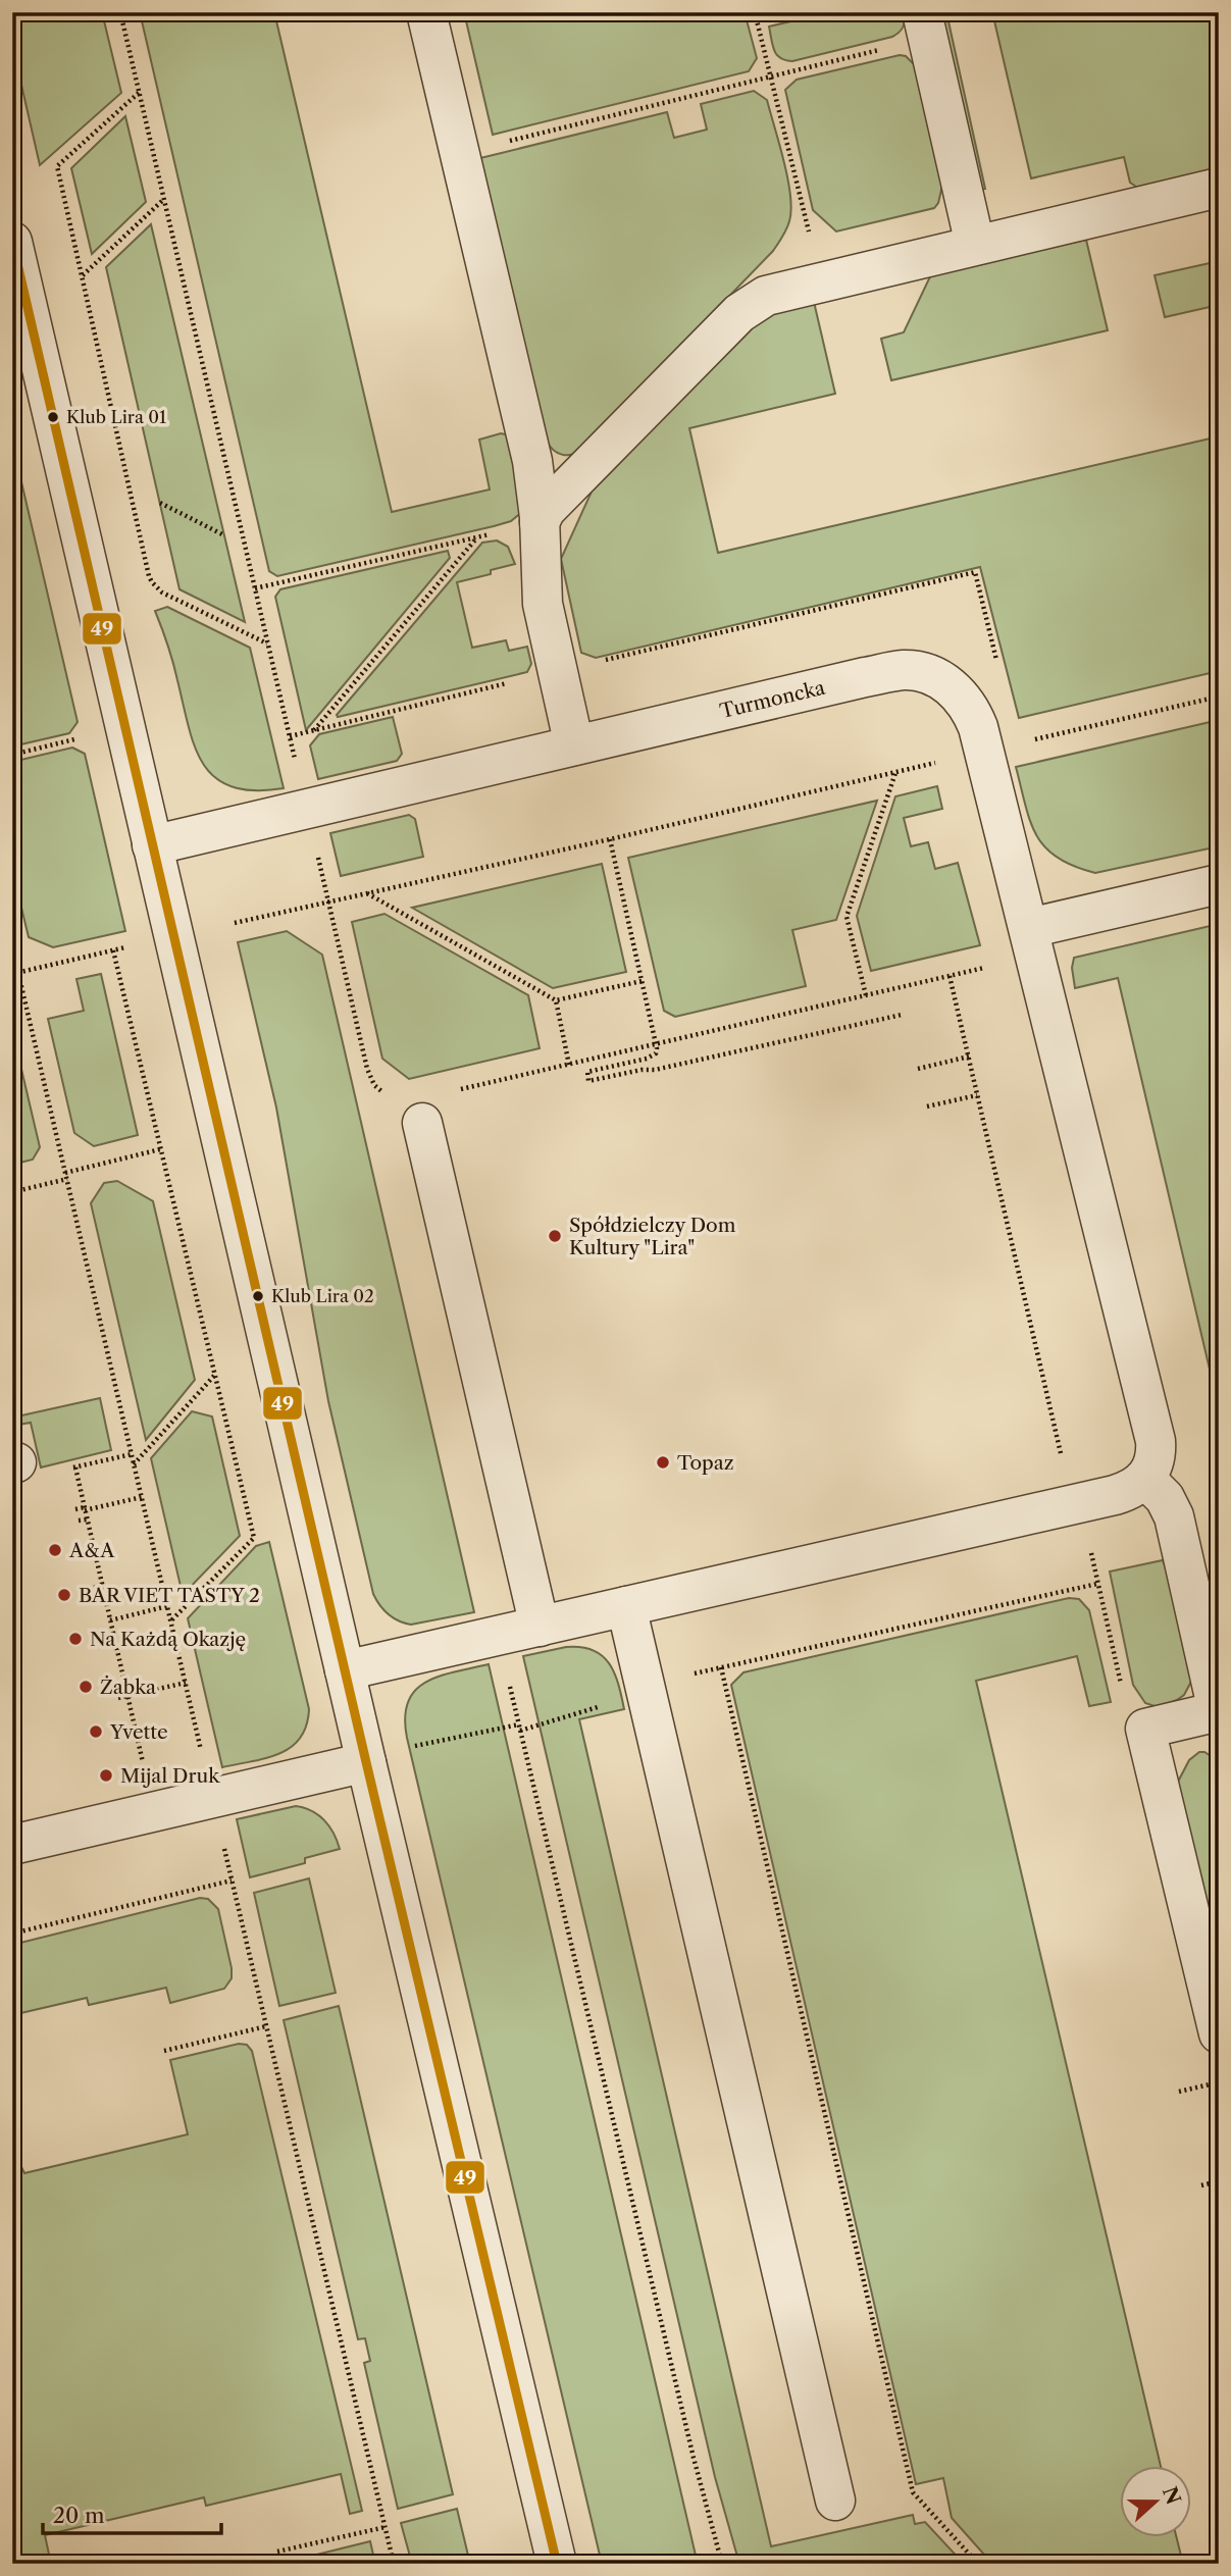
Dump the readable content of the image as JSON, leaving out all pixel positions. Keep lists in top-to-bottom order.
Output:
{
  "streets": {
    "street": ["Turmoncka"]
  },
  "places": [
    "Klub Lira 01",
    "Spółdzielczy Dom Kultury \"Lira\"",
    "Klub Lira 02",
    "Topaz",
    "A&A",
    "BAR VIET TASTY 2",
    "Na Każdą Okazję",
    "Żabka",
    "Yvette",
    "Mijal Druk"
  ],
  "lines": ["transit line 49"],
  "scale_bar": "20 m",
  "north": "right"
}
